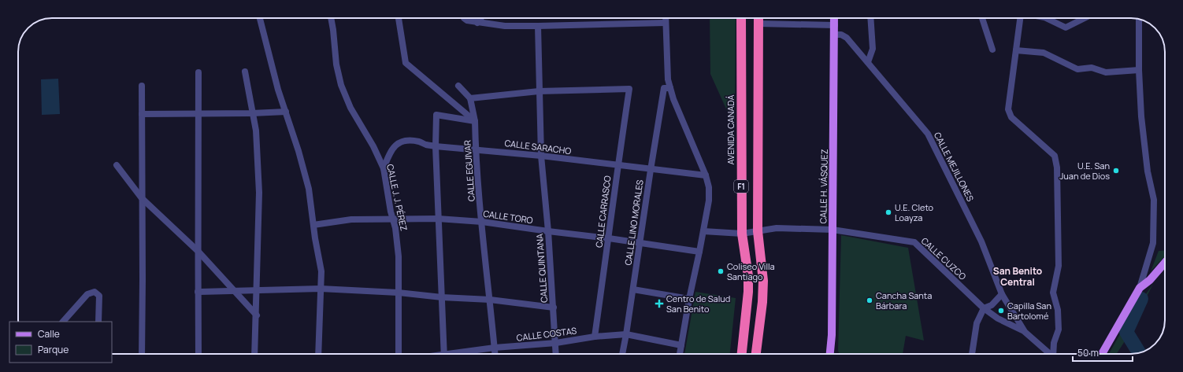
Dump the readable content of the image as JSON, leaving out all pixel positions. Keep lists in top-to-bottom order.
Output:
{
  "streets": {
    "highway": ["AVENIDA CANADÁ", "F1"],
    "main road": ["CALLE H. VÁSQUEZ"],
    "street": [
      "CALLE SARACHO",
      "CALLE MEJILLONES",
      "CALLE EGUIVAR",
      "CALLE J. J. PÉREZ",
      "CALLE CARRASCO",
      "CALLE TORO",
      "CALLE LINO MORALES",
      "CALLE CUZCO",
      "CALLE QUINTANA",
      "CALLE COSTAS"
    ]
  },
  "crossings": [
    ["CALLE SARACHO", "CALLE EGUIVAR"],
    ["CALLE SARACHO", "CALLE J. J. PÉREZ"],
    ["CALLE SARACHO", "CALLE CARRASCO"],
    ["CALLE SARACHO", "CALLE LINO MORALES"],
    ["CALLE SARACHO", "CALLE QUINTANA"],
    ["CALLE MEJILLONES", "CALLE H. VÁSQUEZ"],
    ["CALLE MEJILLONES", "CALLE CUZCO"],
    ["CALLE EGUIVAR", "CALLE TORO"],
    ["CALLE EGUIVAR", "CALLE COSTAS"],
    ["F1", "CALLE CUZCO"],
    ["CALLE H. VÁSQUEZ", "CALLE CUZCO"],
    ["CALLE J. J. PÉREZ", "CALLE TORO"],
    ["CALLE CARRASCO", "CALLE TORO"],
    ["CALLE CARRASCO", "CALLE QUINTANA"],
    ["CALLE CARRASCO", "CALLE COSTAS"],
    ["CALLE TORO", "CALLE LINO MORALES"],
    ["CALLE TORO", "CALLE QUINTANA"],
    ["CALLE LINO MORALES", "CALLE COSTAS"],
    ["CALLE QUINTANA", "CALLE COSTAS"]
  ],
  "districts": ["San Benito Central"],
  "places": {
    "other": [
      "U.E. San Juan de Dios",
      "U.E. Cleto Loayza",
      "Coliseo Villa Santiago",
      "Cancha Santa Bárbara",
      "Capilla San Bartolomé"
    ],
    "health": ["Centro de Salud San Benito"]
  },
  "legend": ["Calle", "Parque"],
  "scale_bar": "50 m"
}
